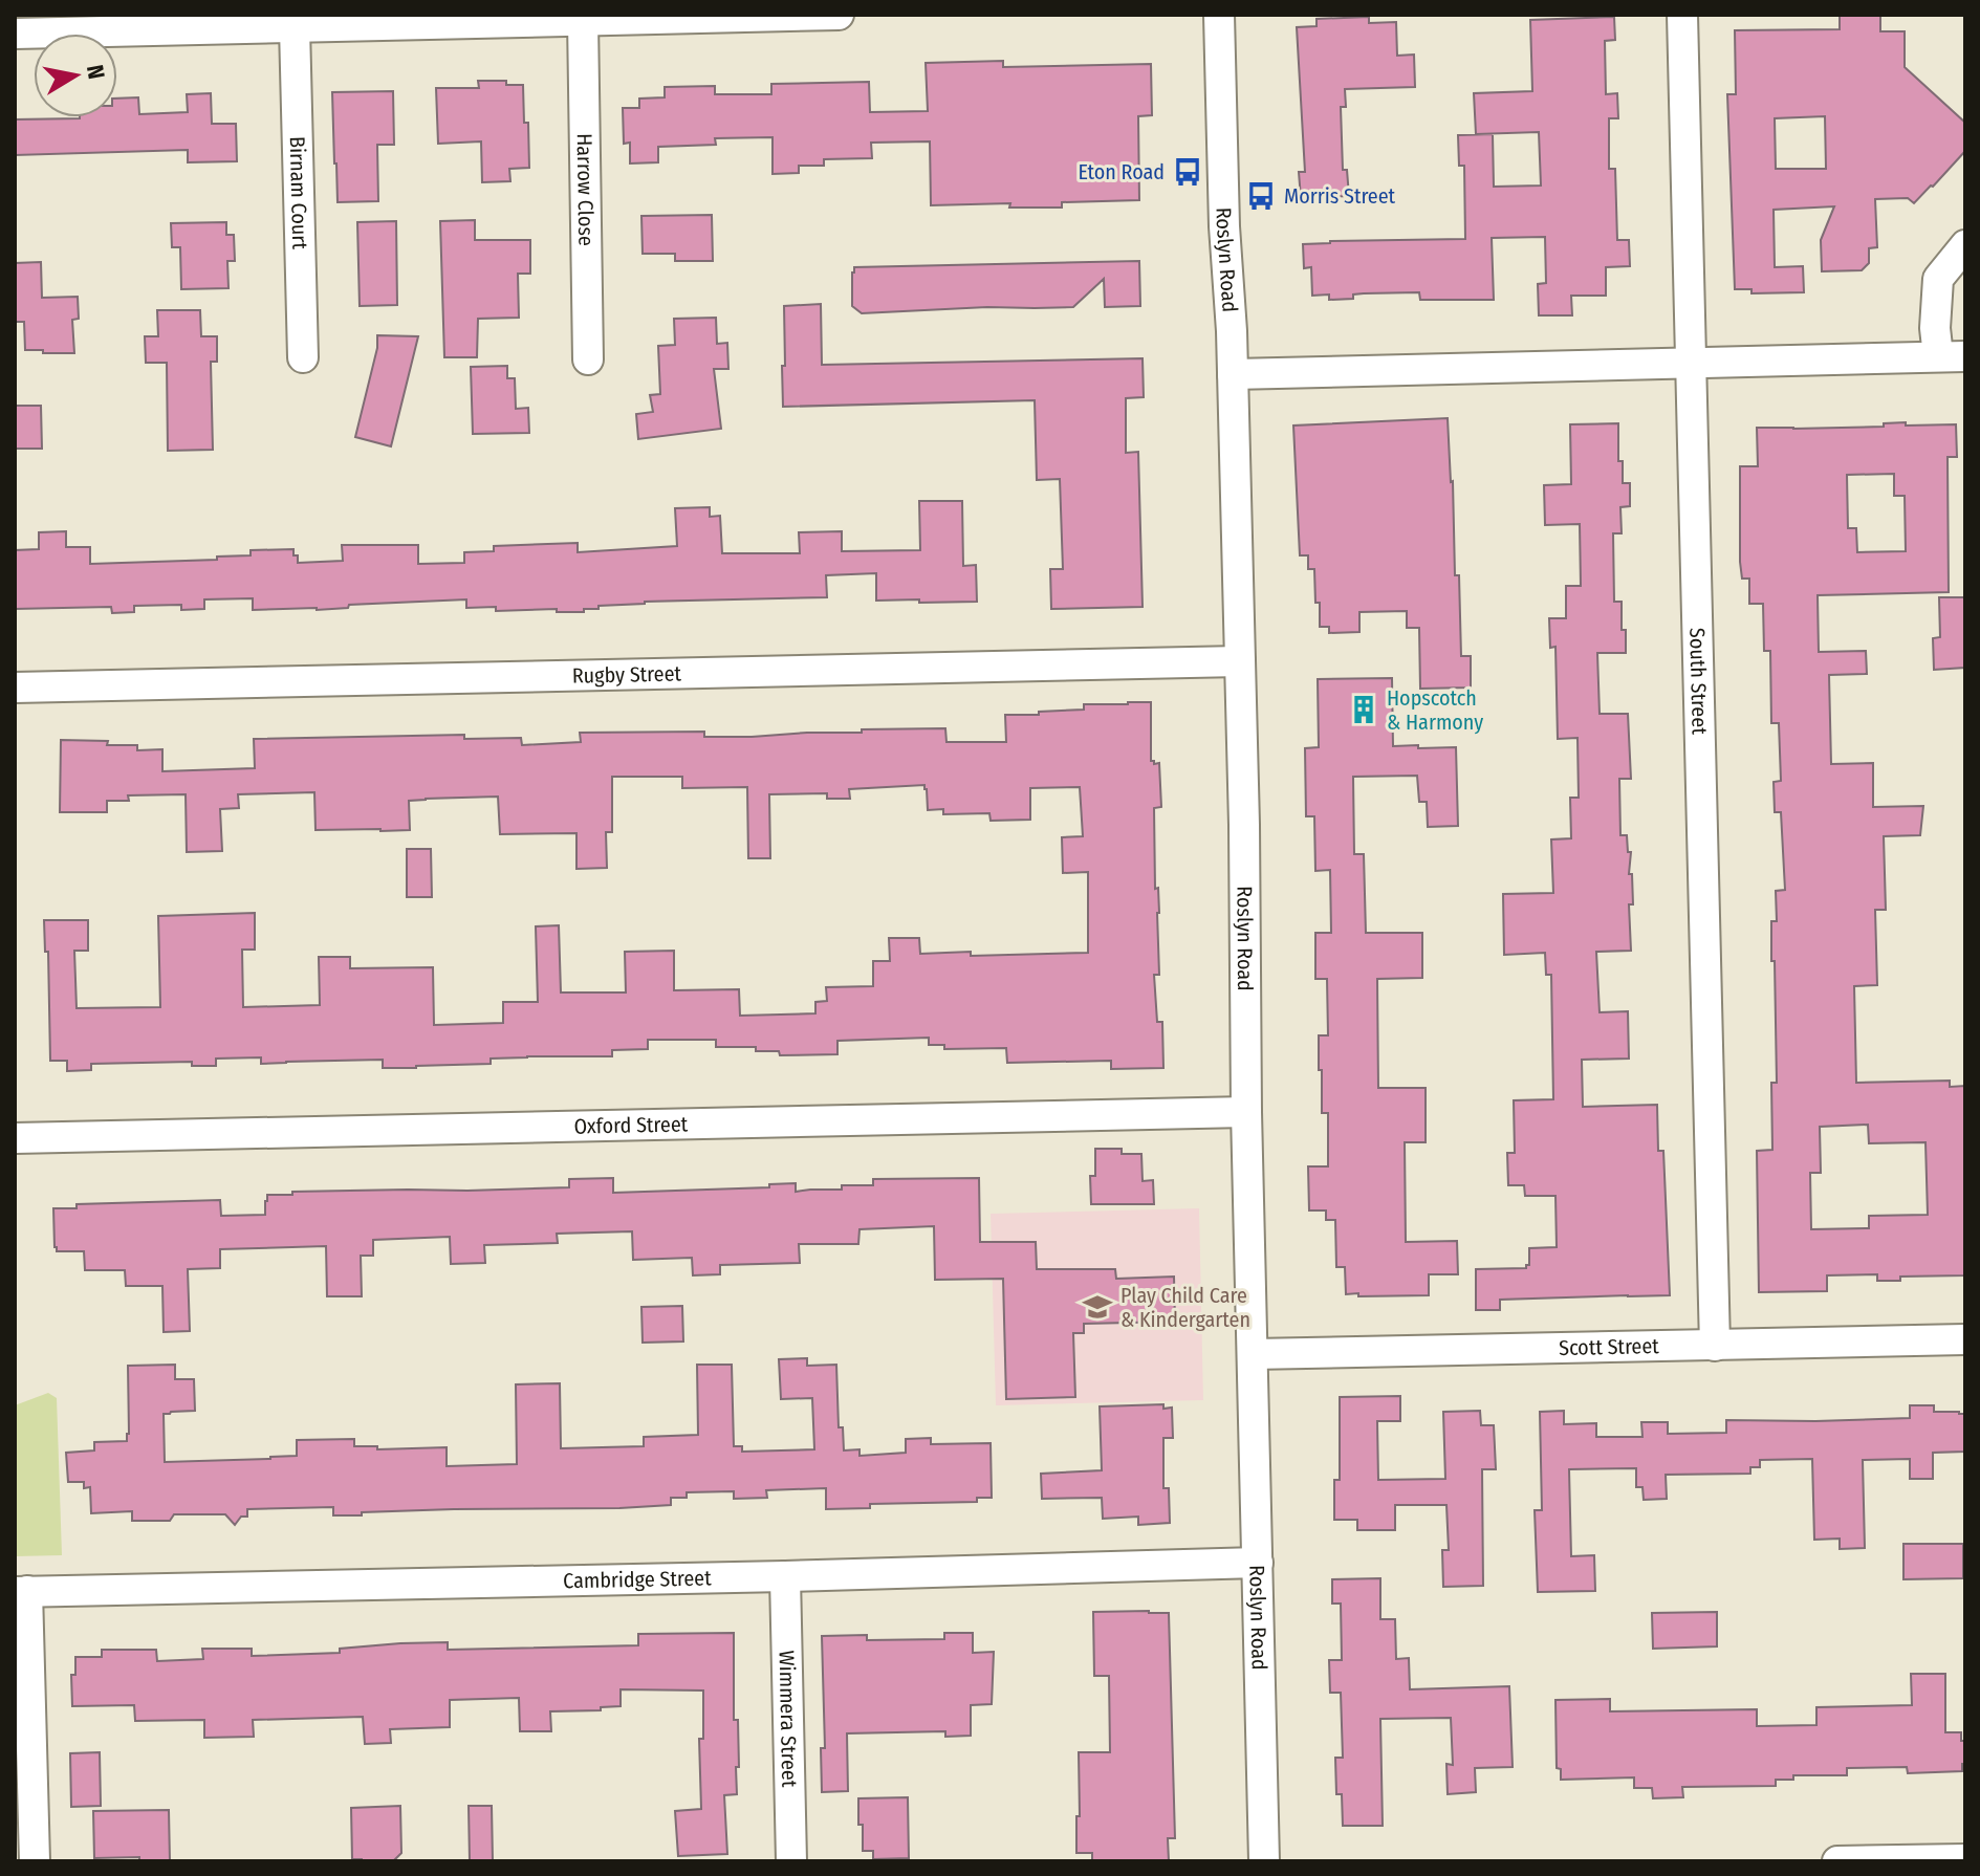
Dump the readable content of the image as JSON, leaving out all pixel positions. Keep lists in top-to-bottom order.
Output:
{
  "streets": {
    "street": [
      "Harrow Close",
      "Birnam Court",
      "Roslyn Road",
      "Rugby Street",
      "South Street",
      "Oxford Street",
      "Scott Street",
      "Cambridge Street",
      "Wimmera Street"
    ]
  },
  "crossings": [
    ["Roslyn Road", "Rugby Street"],
    ["Roslyn Road", "Oxford Street"],
    ["Roslyn Road", "Scott Street"],
    ["Roslyn Road", "Cambridge Street"],
    ["South Street", "Scott Street"],
    ["Cambridge Street", "Wimmera Street"]
  ],
  "places": {
    "bus stop": ["Eton Road", "Morris Street"],
    "building": ["Hopscotch & Harmony"],
    "school or university": ["Play Child Care & Kindergarten"]
  },
  "north": "right"
}
